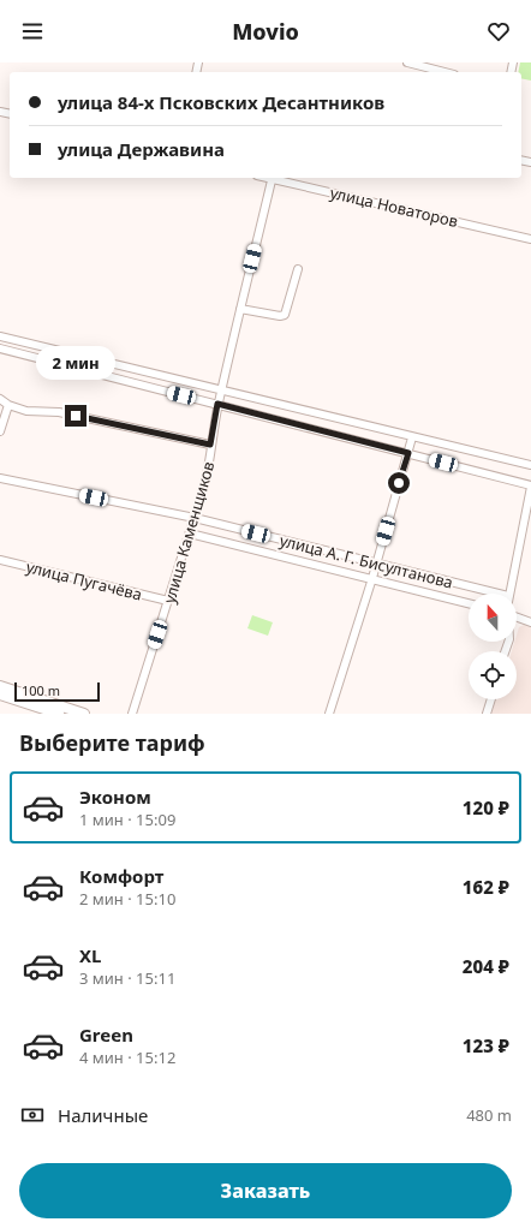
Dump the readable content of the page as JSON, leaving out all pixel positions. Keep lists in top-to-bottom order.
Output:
{
  "streets": {
    "street": [
      "улица Новаторов",
      "улица Каменщиков",
      "улица А. Г. Бисултанова",
      "улица Пугачёва"
    ]
  },
  "crossings": [
    ["улица Новаторов", "улица Каменщиков"],
    ["улица Каменщиков", "улица А. Г. Бисултанова"],
    ["улица Каменщиков", "улица Пугачёва"]
  ],
  "scale_bar": "100 m",
  "north": "top",
  "page": {
    "header": "Movio",
    "banner": ["улица 84-х Псковских Десантников", "улица Державина"],
    "bubble": "2 мин",
    "scale": "100 m",
    "heading": "Выберите тариф",
    "list": [
      {
        "name": "Эконом",
        "note": "1 мин · 15:09",
        "value": "120 ₽"
      },
      {
        "name": "Комфорт",
        "note": "2 мин · 15:10",
        "value": "162 ₽"
      },
      {
        "name": "XL",
        "note": "3 мин · 15:11",
        "value": "204 ₽"
      },
      {
        "name": "Green",
        "note": "4 мин · 15:12",
        "value": "123 ₽"
      }
    ],
    "pay": ["Наличные", "480 m"],
    "buttons": "Заказать"
  }
}
